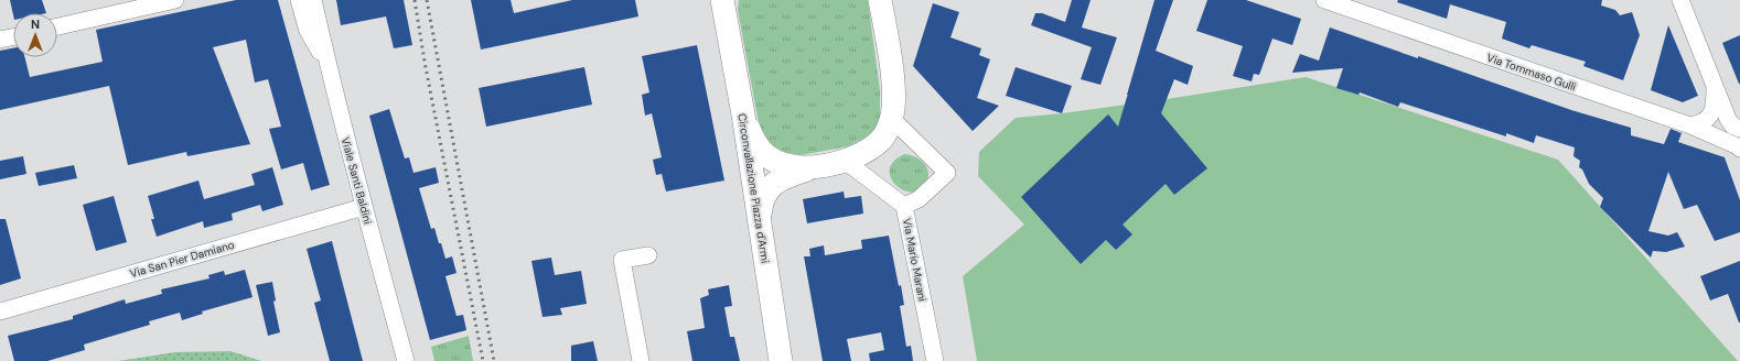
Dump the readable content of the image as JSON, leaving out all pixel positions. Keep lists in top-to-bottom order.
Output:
{
  "streets": {
    "street": [
      "Via Tommaso Gulli",
      "Viale Santi Baldini",
      "Circonvallazione Piazza d'Armi",
      "Via San Pier Damiano",
      "Via Mario Marani"
    ]
  },
  "crossings": [
    ["Viale Santi Baldini", "Via San Pier Damiano"]
  ],
  "north": "top"
}
